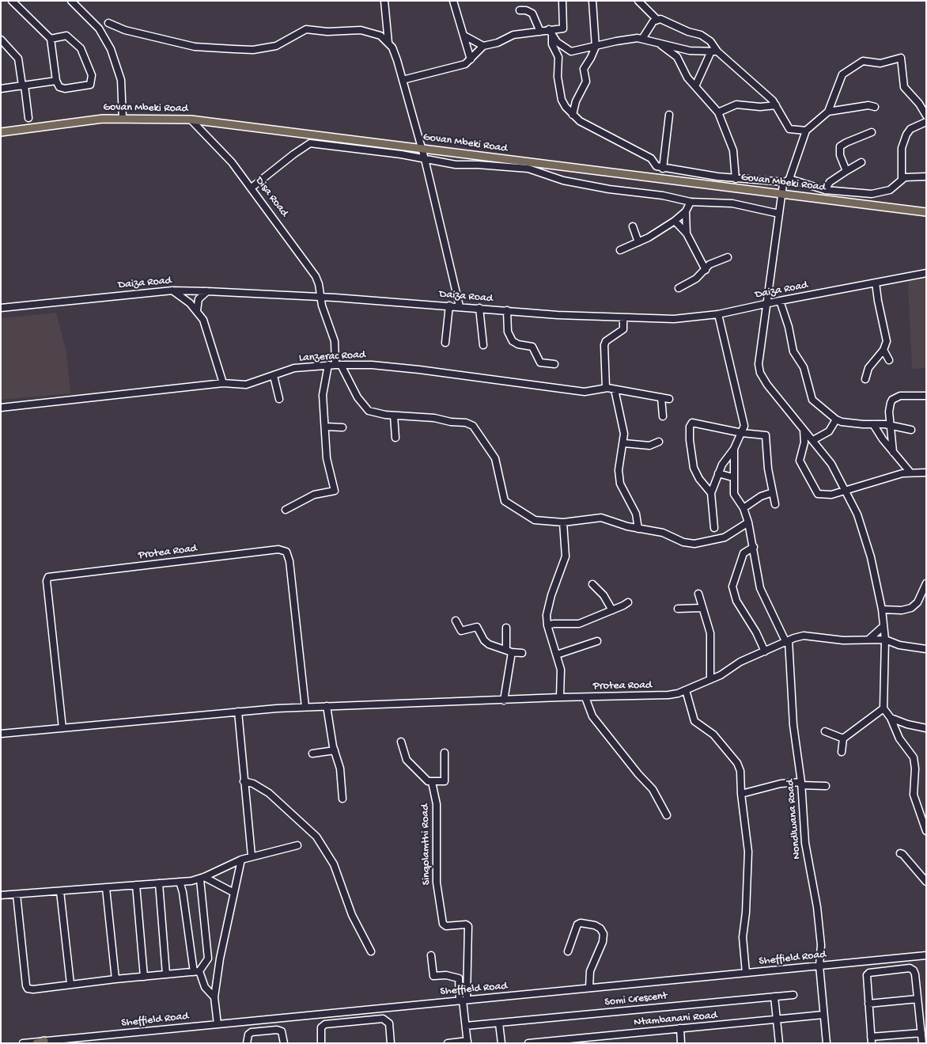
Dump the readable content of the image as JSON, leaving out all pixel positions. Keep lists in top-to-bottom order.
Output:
{
  "streets": {
    "main road": ["Govan Mbeki Road"],
    "street": [
      "Disa Road",
      "Daiza Road",
      "Lanzerac Road",
      "Protea Road",
      "Nondlwana Road",
      "Sinqolamthi Road",
      "Sheffield Road",
      "Somi Crescent",
      "Ntambanani Road"
    ]
  },
  "crossings": [
    ["Govan Mbeki Road", "Disa Road"],
    ["Disa Road", "Daiza Road"],
    ["Disa Road", "Lanzerac Road"],
    ["Protea Road", "Nondlwana Road"],
    ["Nondlwana Road", "Sheffield Road"],
    ["Nondlwana Road", "Ntambanani Road"],
    ["Sinqolamthi Road", "Sheffield Road"],
    ["Sinqolamthi Road", "Somi Crescent"]
  ]
}
